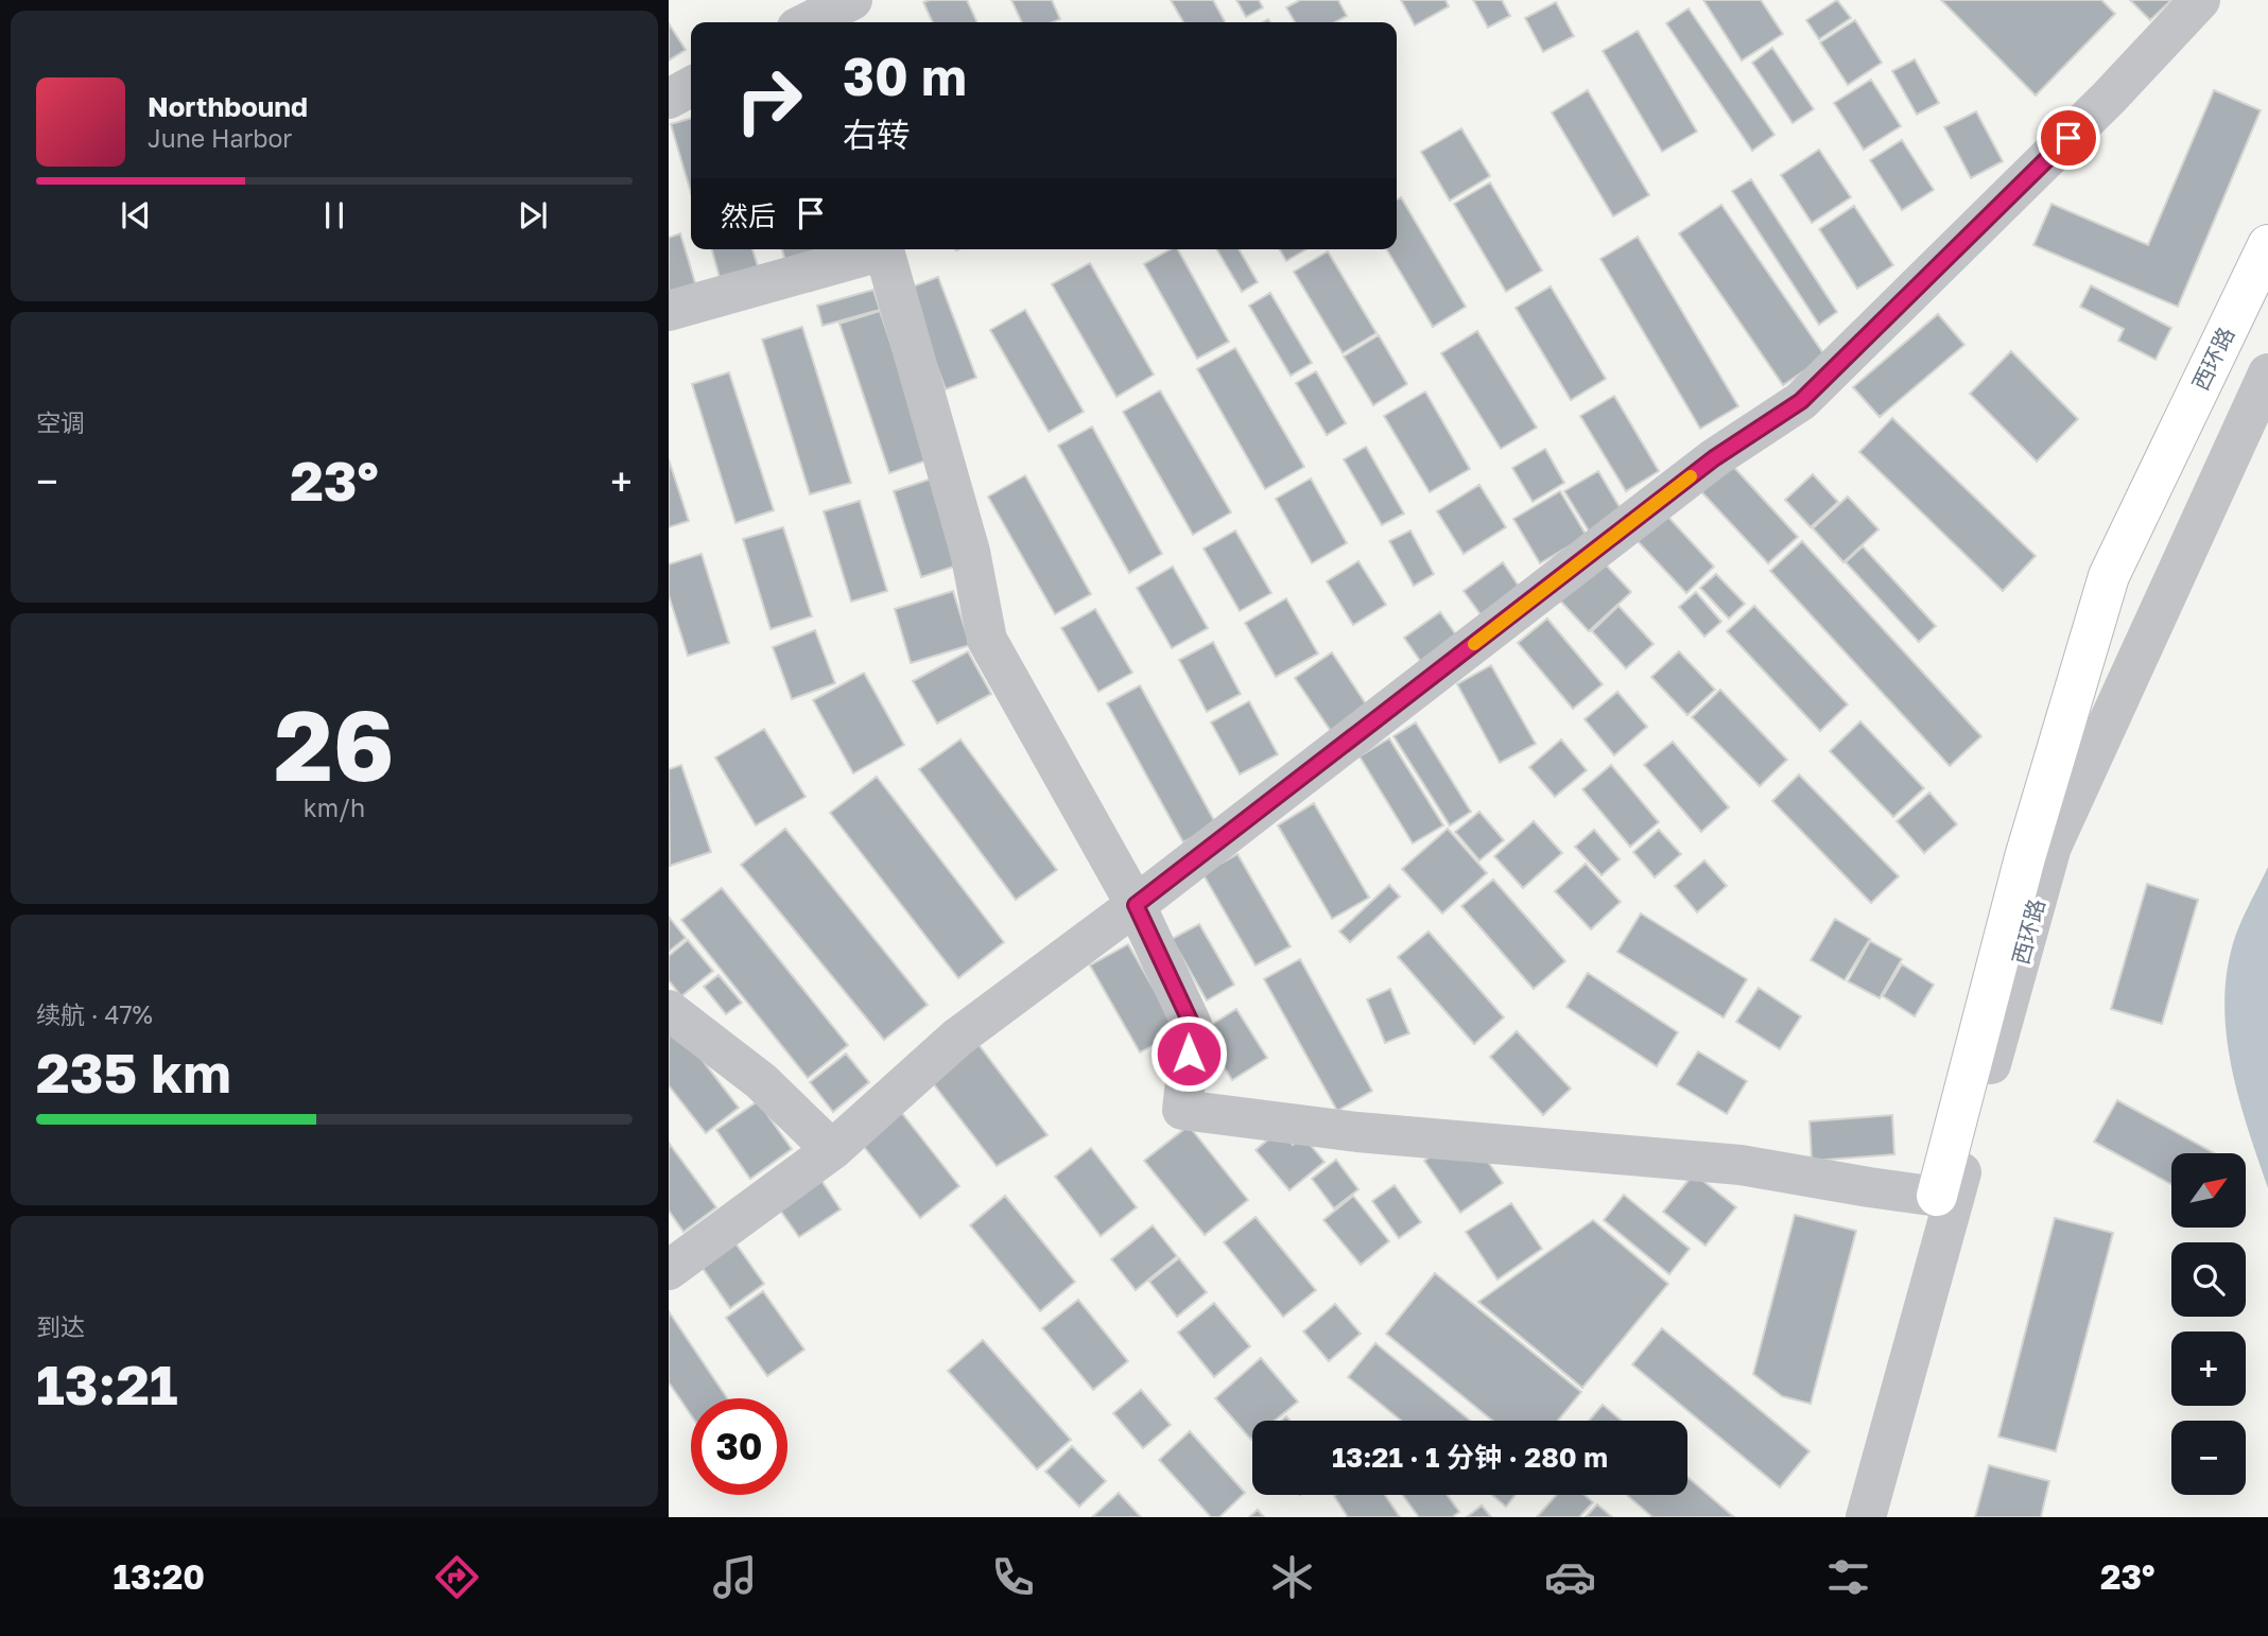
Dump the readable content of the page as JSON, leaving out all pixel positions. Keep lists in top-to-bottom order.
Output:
{
  "streets": {
    "main road": ["西环路"]
  },
  "north": "top right",
  "page": {
    "turn": ["30 m", "右转"],
    "song": ["Northbound", "June Harbor"],
    "then": "然后",
    "tile": [
      "空调",
      ["26", "km/h"],
      ["续航 · 47%", "235 km"],
      ["到达", "13:21"]
    ],
    "heat": ["−", "23°", "+"],
    "map_buttons": ["+", "−"],
    "limit": "30",
    "trip": "13:21 · 1 分钟 · 280 m",
    "tabs": ["13:20", "23°"]
  }
}
